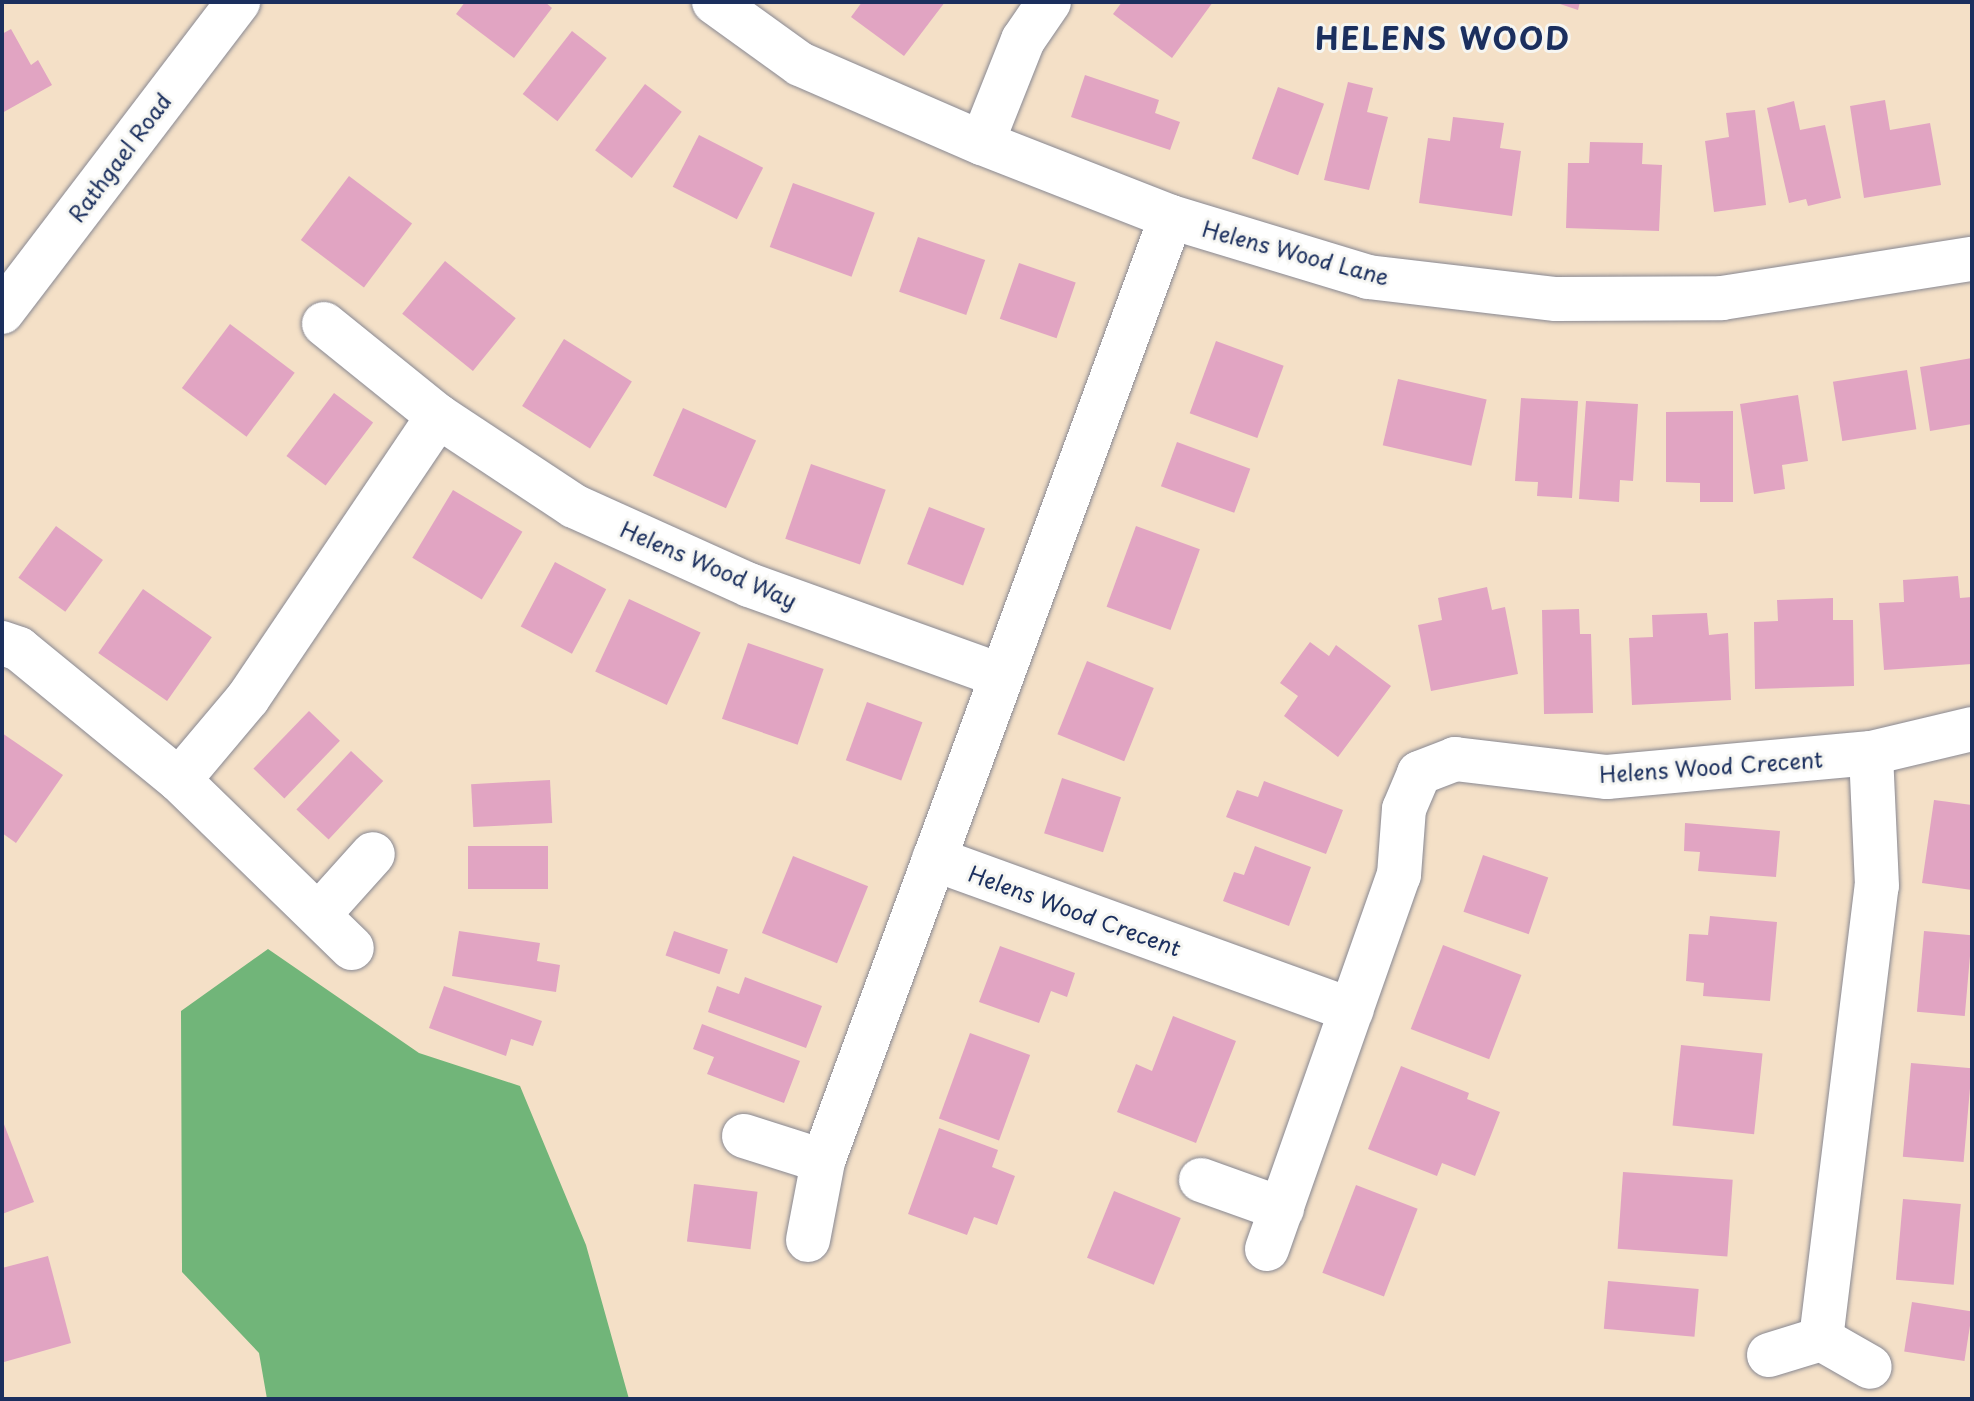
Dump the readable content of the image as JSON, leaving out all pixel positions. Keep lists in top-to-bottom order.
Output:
{
  "streets": {
    "street": [
      "Rathgael Road",
      "Helens Wood Lane",
      "Helens Wood Way",
      "Helens Wood Crecent"
    ]
  },
  "districts": ["HELENS WOOD"]
}
